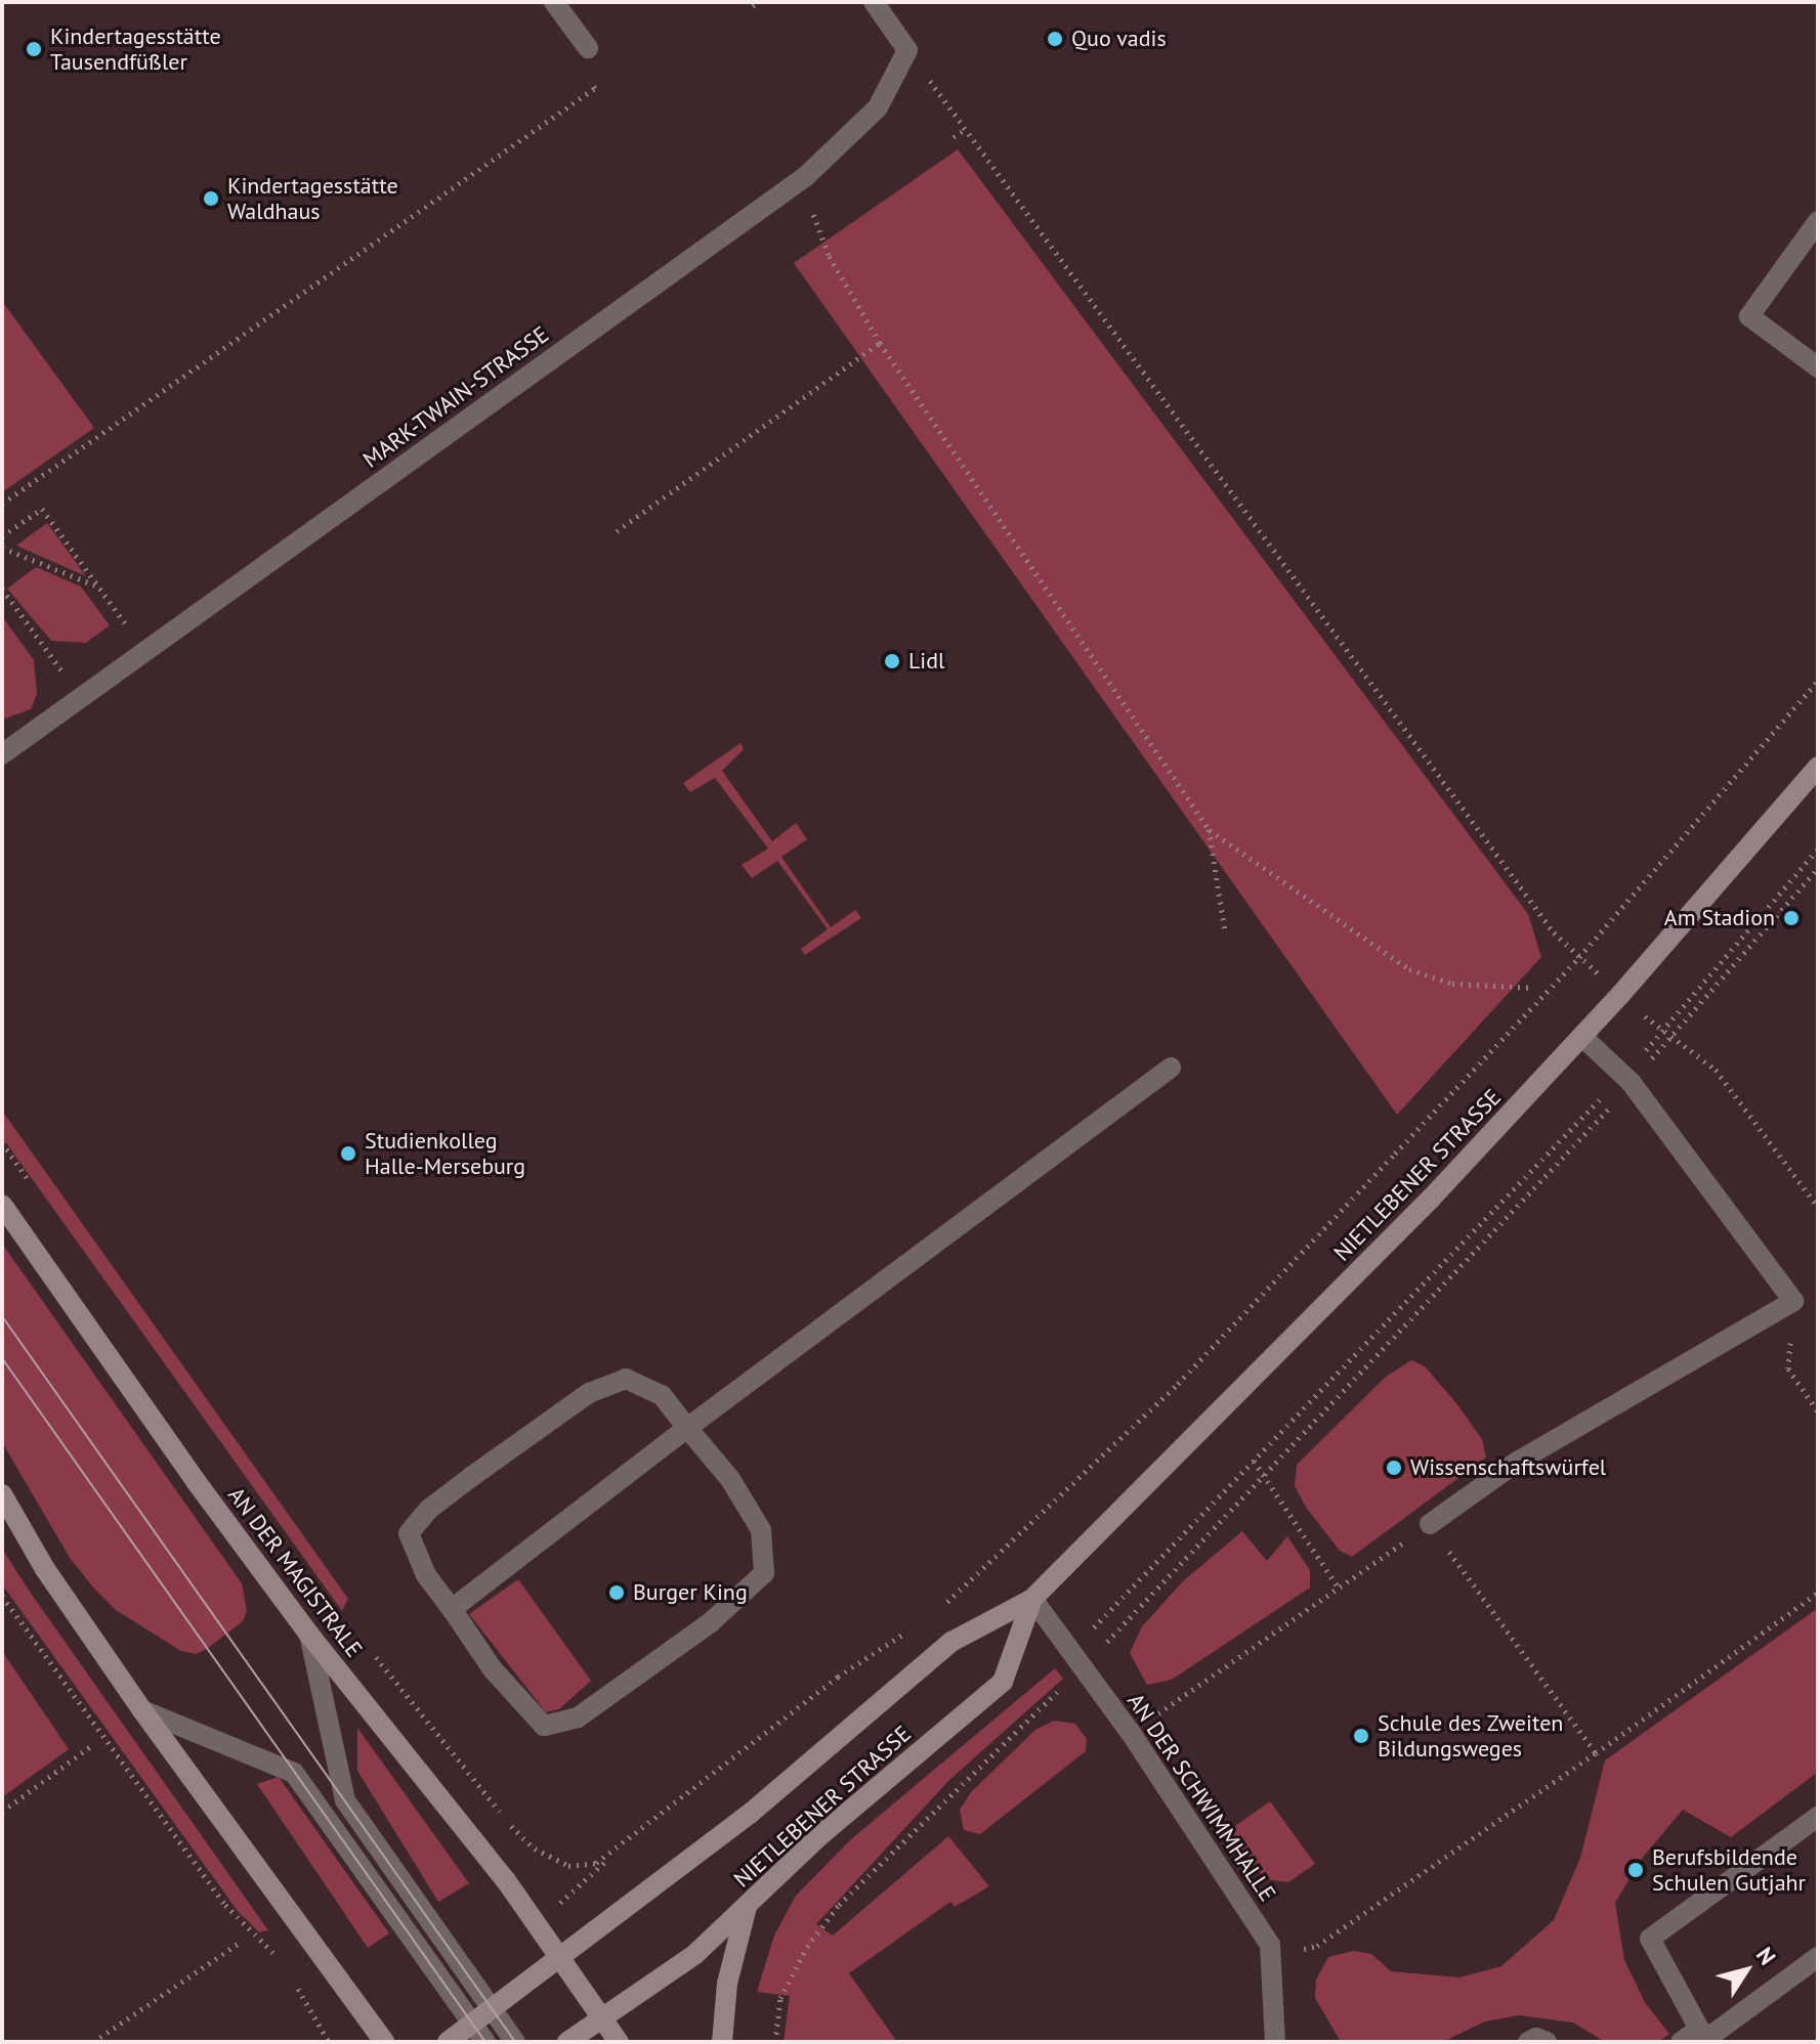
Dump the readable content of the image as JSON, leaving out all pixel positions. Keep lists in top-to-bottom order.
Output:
{
  "streets": {
    "main road": ["NIETLEBENER STRASSE", "AN DER MAGISTRALE"],
    "street": ["MARK-TWAIN-STRASSE", "AN DER SCHWIMMHALLE"]
  },
  "crossings": [
    ["NIETLEBENER STRASSE", "AN DER MAGISTRALE"],
    ["NIETLEBENER STRASSE", "AN DER SCHWIMMHALLE"]
  ],
  "places": [
    "Quo vadis",
    "Kindertagesstätte Tausendfüßler",
    "Kindertagesstätte Waldhaus",
    "Lidl",
    "Am Stadion",
    "Studienkolleg Halle-Merseburg",
    "Wissenschaftswürfel",
    "Burger King",
    "Schule des Zweiten Bildungsweges",
    "Berufsbildende Schulen Gutjahr"
  ],
  "north": "top right"
}
